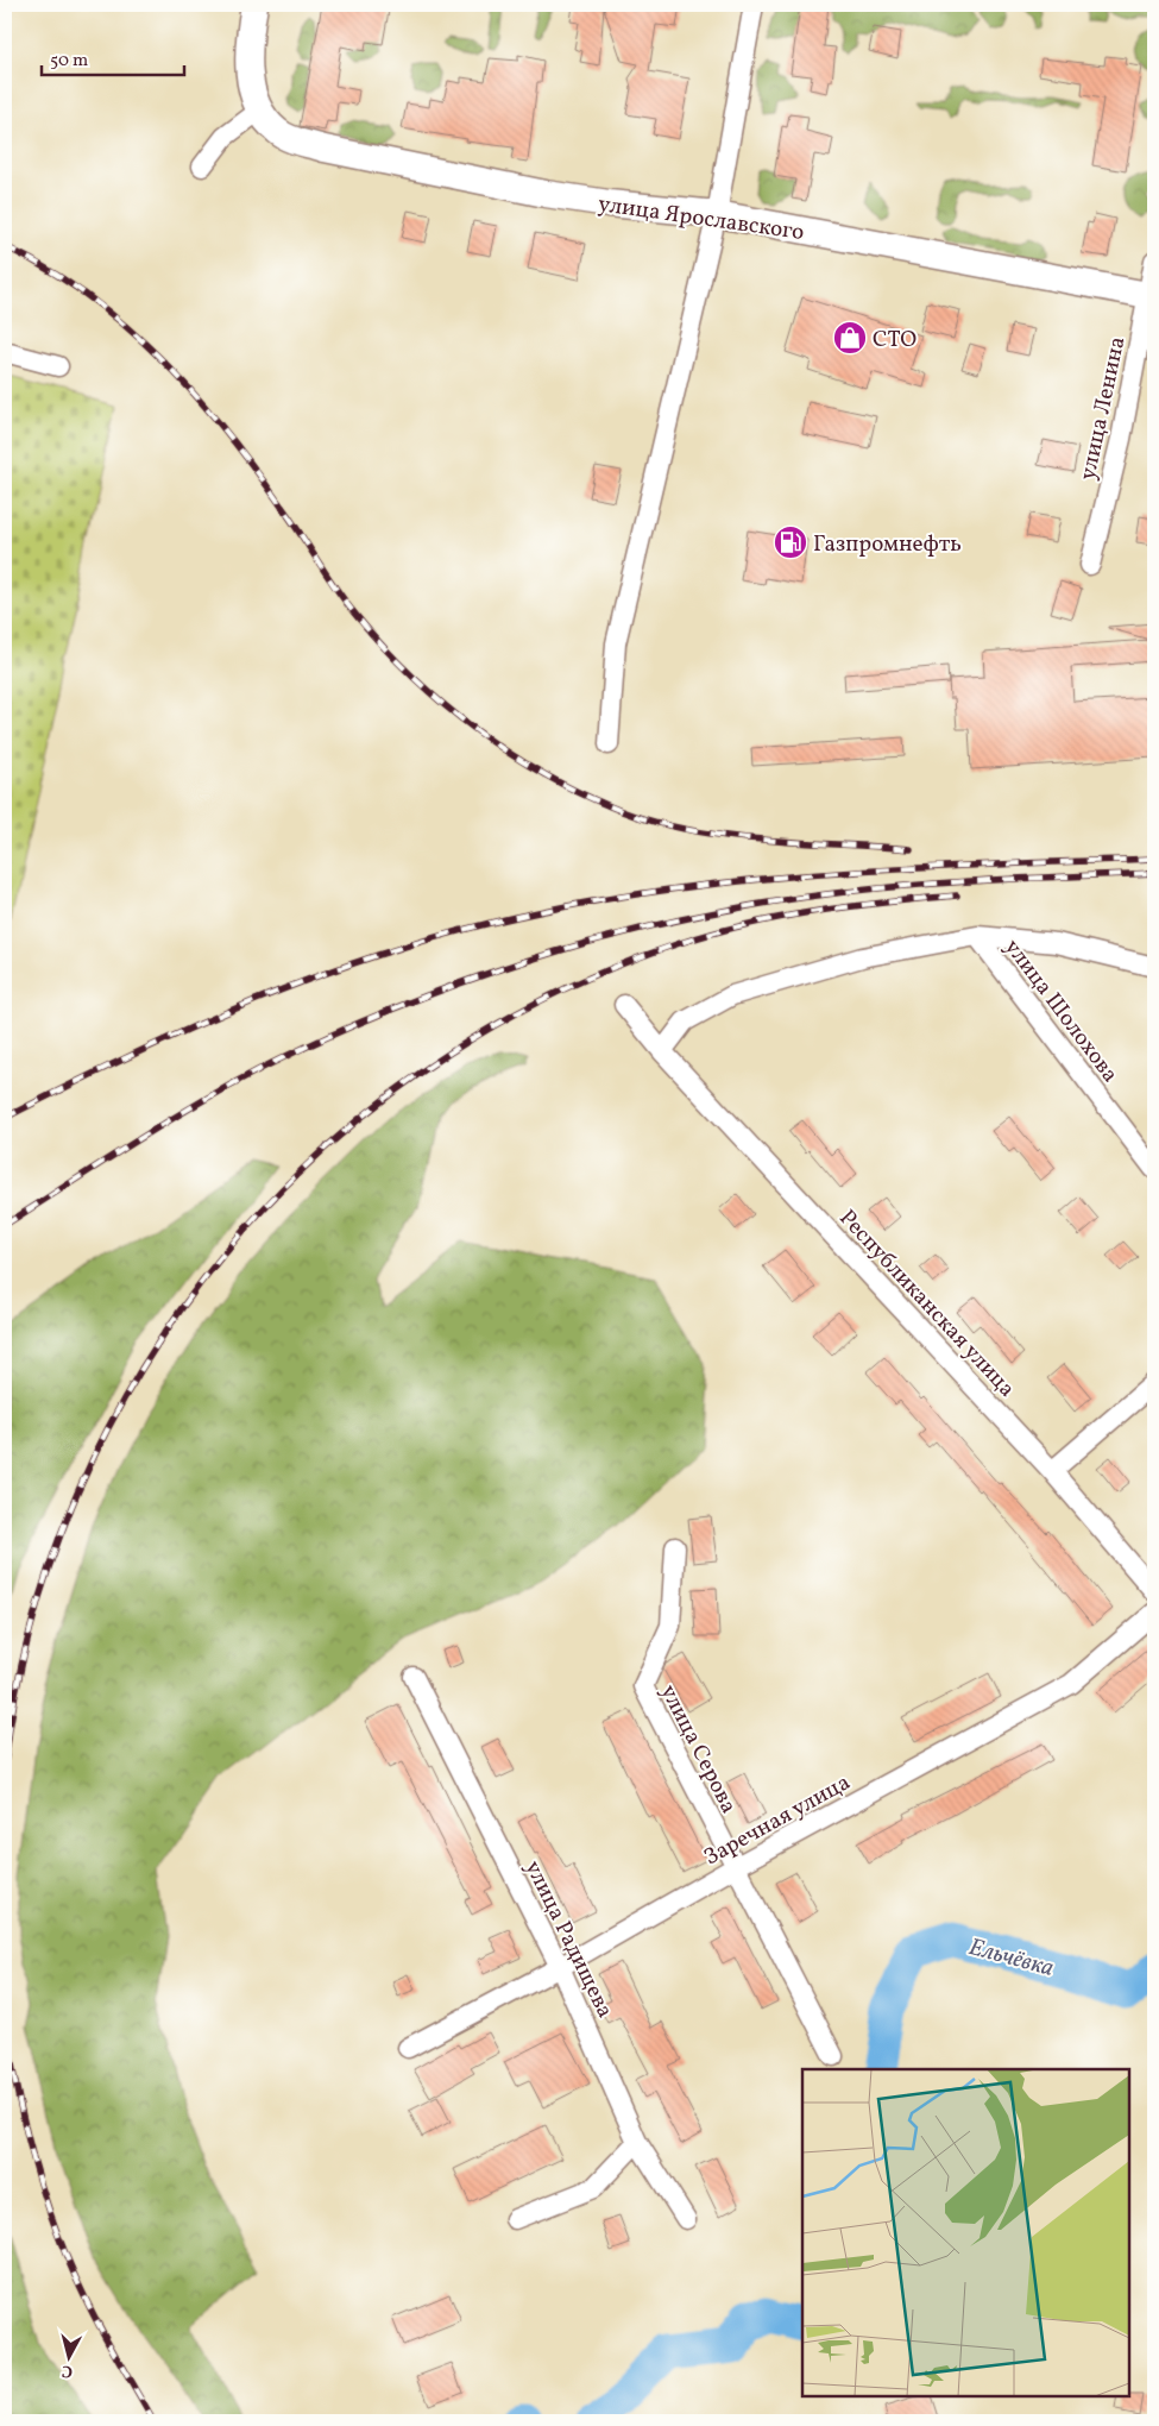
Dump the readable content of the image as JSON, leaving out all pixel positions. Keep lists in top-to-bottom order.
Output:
{
  "streets": {
    "street": [
      "улица Ярославского",
      "улица Ленина",
      "улица Шолохова",
      "Республиканская улица",
      "улица Серова",
      "Заречная улица",
      "улица Радищева"
    ]
  },
  "crossings": [
    ["улица Ярославского", "улица Ленина"],
    ["улица Серова", "Заречная улица"],
    ["Заречная улица", "улица Радищева"]
  ],
  "water": ["Ельчёвка"],
  "places": {
    "shop": ["СТО"],
    "fuel station": ["Газпромнефть"]
  },
  "scale_bar": "50 m",
  "north": "bottom"
}
